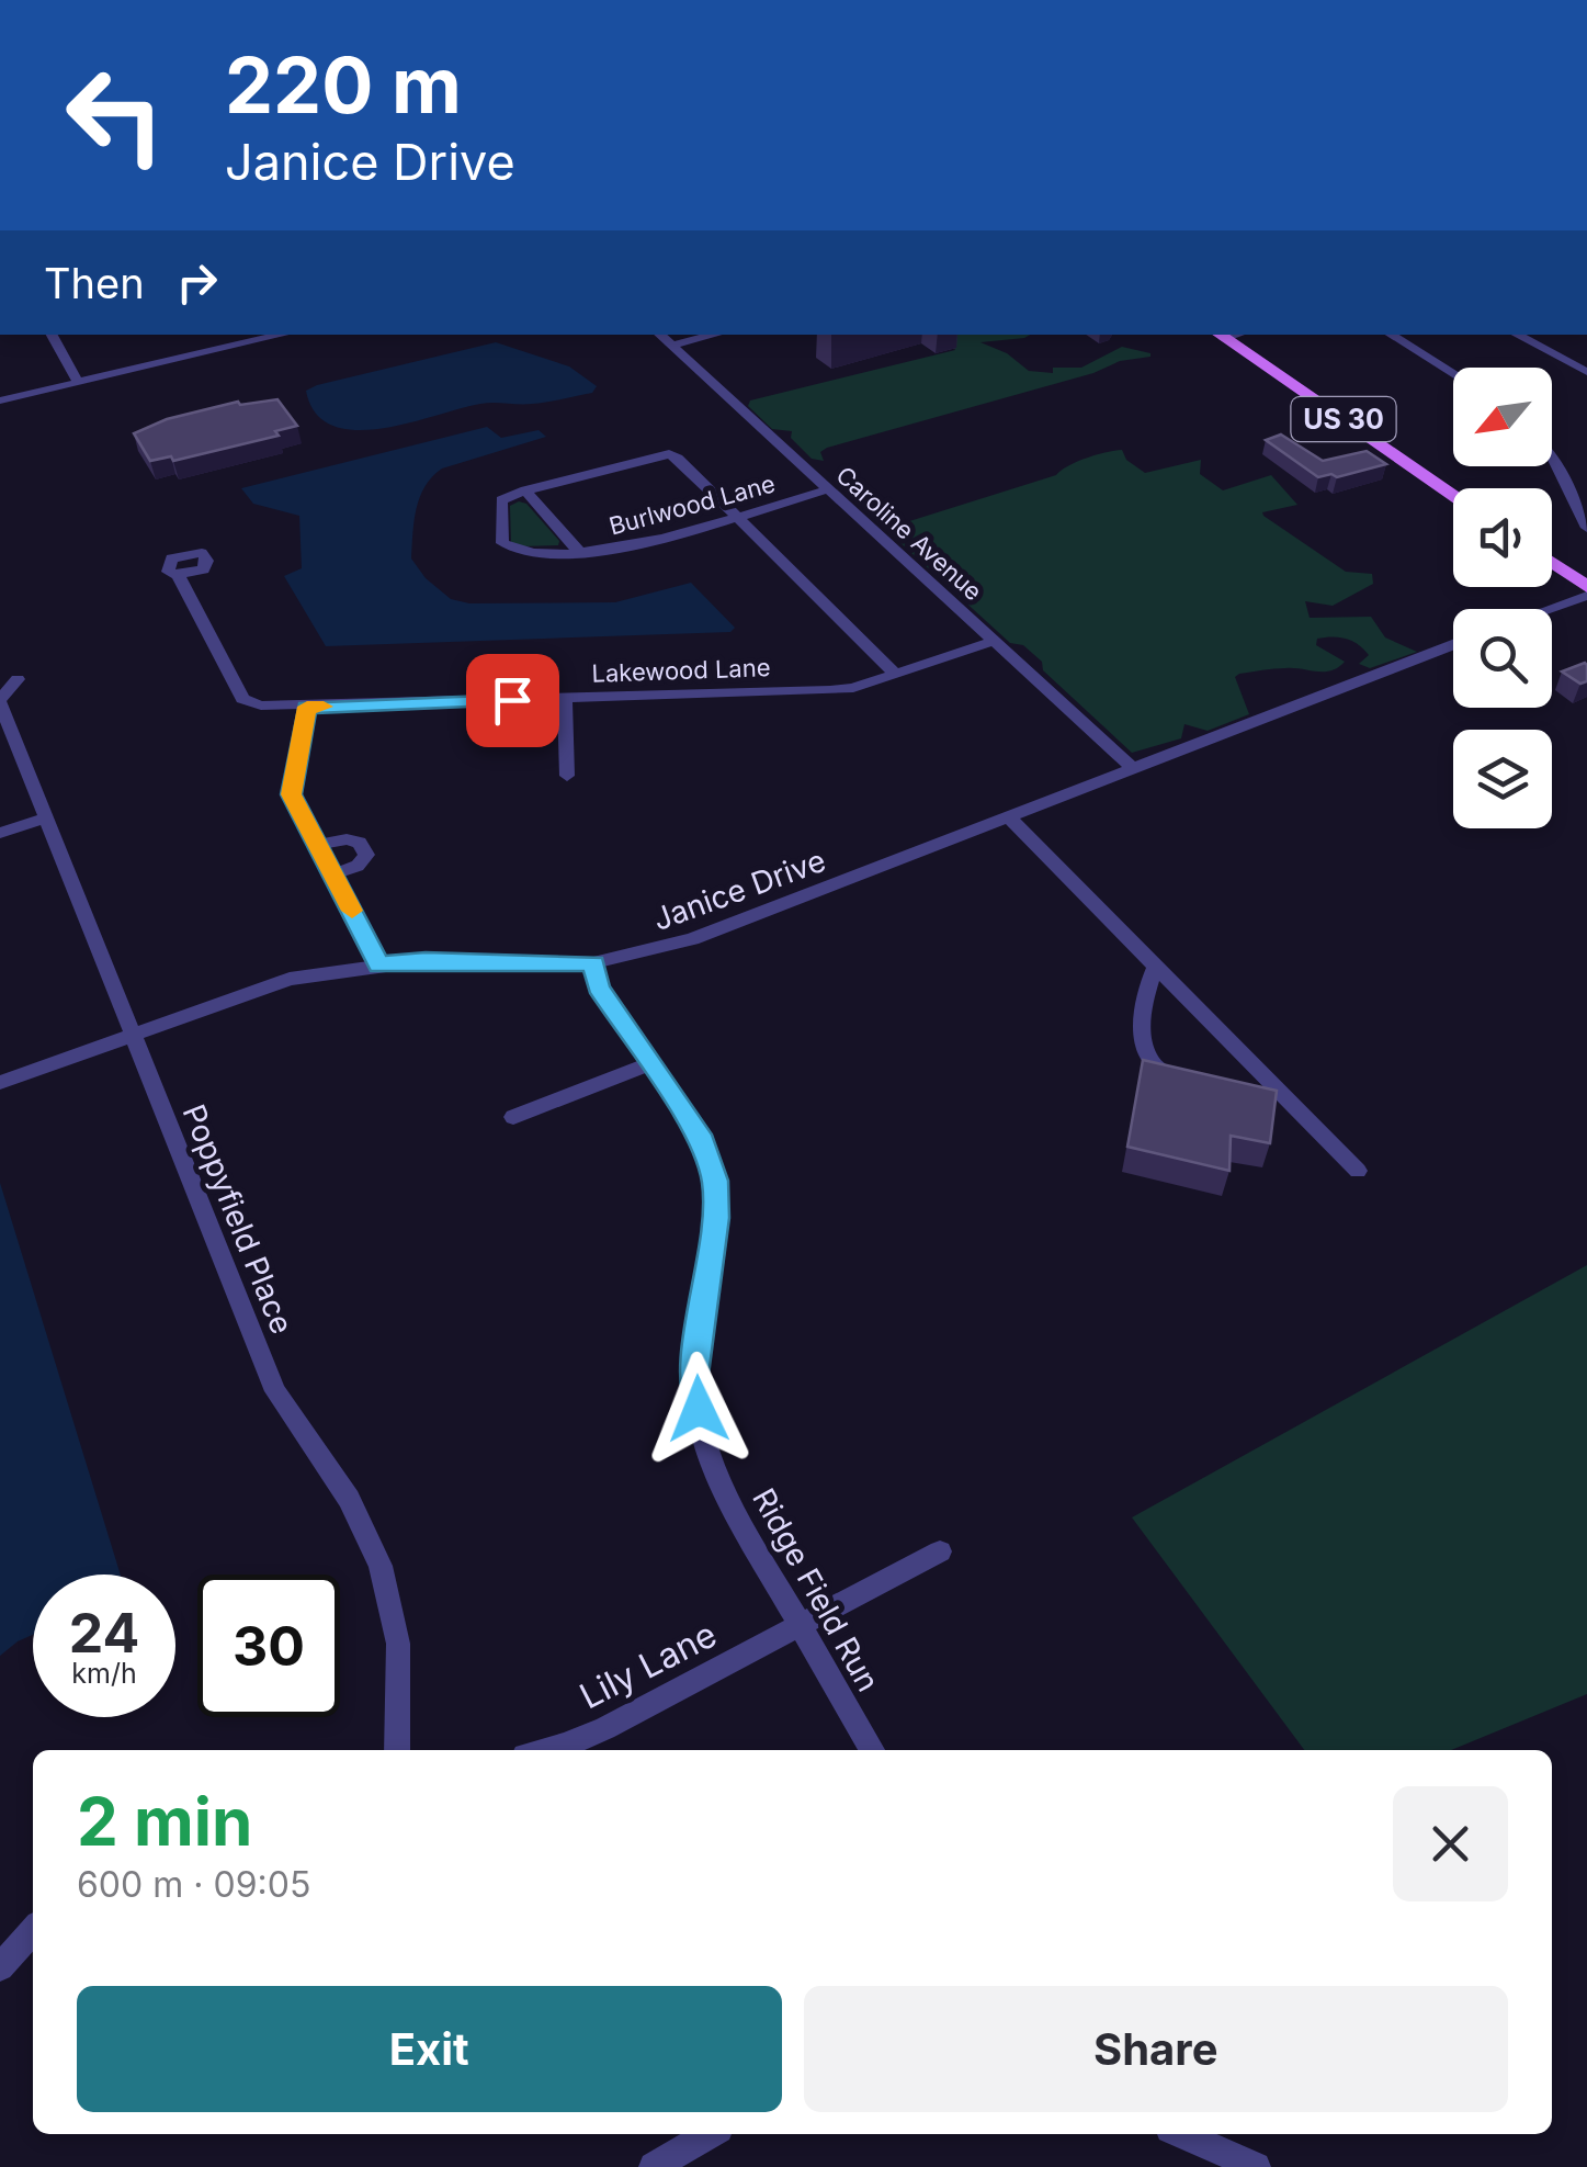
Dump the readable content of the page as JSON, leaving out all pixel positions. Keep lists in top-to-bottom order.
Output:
{
  "streets": {
    "main road": ["US 30"],
    "street": [
      "Burlwood Lane",
      "Caroline Avenue",
      "Lakewood Lane",
      "Janice Drive",
      "Poppyfield Place",
      "Ridge Field Run",
      "Lily Lane"
    ]
  },
  "crossings": [
    ["Burlwood Lane", "Caroline Avenue"],
    ["Caroline Avenue", "Lakewood Lane"],
    ["Caroline Avenue", "Janice Drive"],
    ["Janice Drive", "Poppyfield Place"],
    ["Janice Drive", "Ridge Field Run"],
    ["Ridge Field Run", "Lily Lane"]
  ],
  "north": "bottom left",
  "page": {
    "turn": ["220 m", "Janice Drive"],
    "then": "Then",
    "speed": "24 km/h",
    "limit": "30",
    "heading": ["2 min", "600 m · 09:05"],
    "buttons": ["Exit", "Share"]
  }
}
